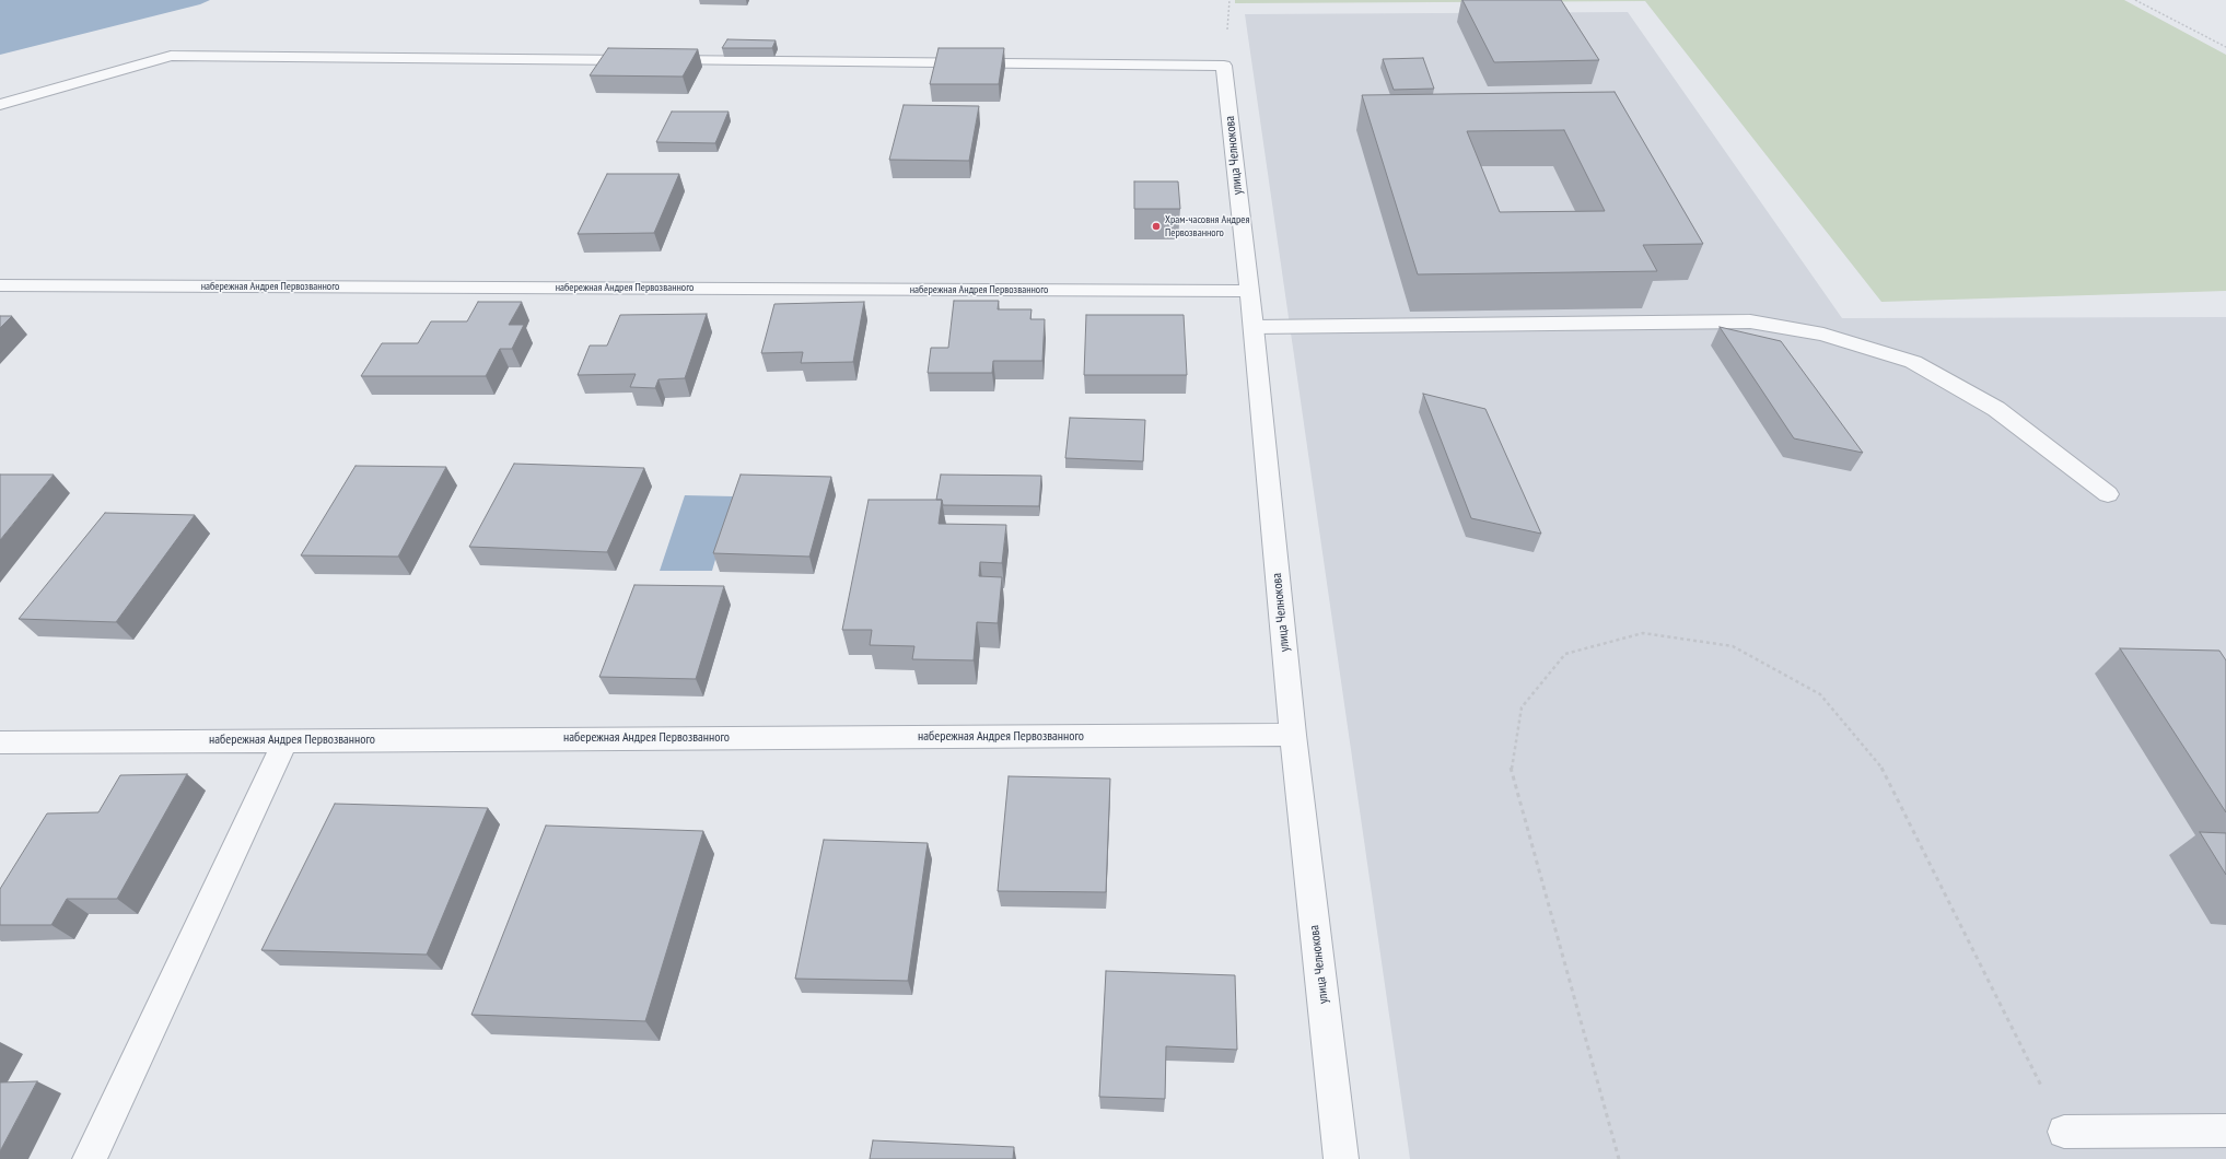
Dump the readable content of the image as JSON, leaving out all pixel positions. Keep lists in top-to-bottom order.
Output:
{
  "streets": {
    "street": ["улица Челнокова", "набережная Андрея Первозванного"]
  },
  "crossings": [
    ["улица Челнокова", "набережная Андрея Первозванного"]
  ],
  "places": ["Храм-часовня Андрея Первозванного"]
}
